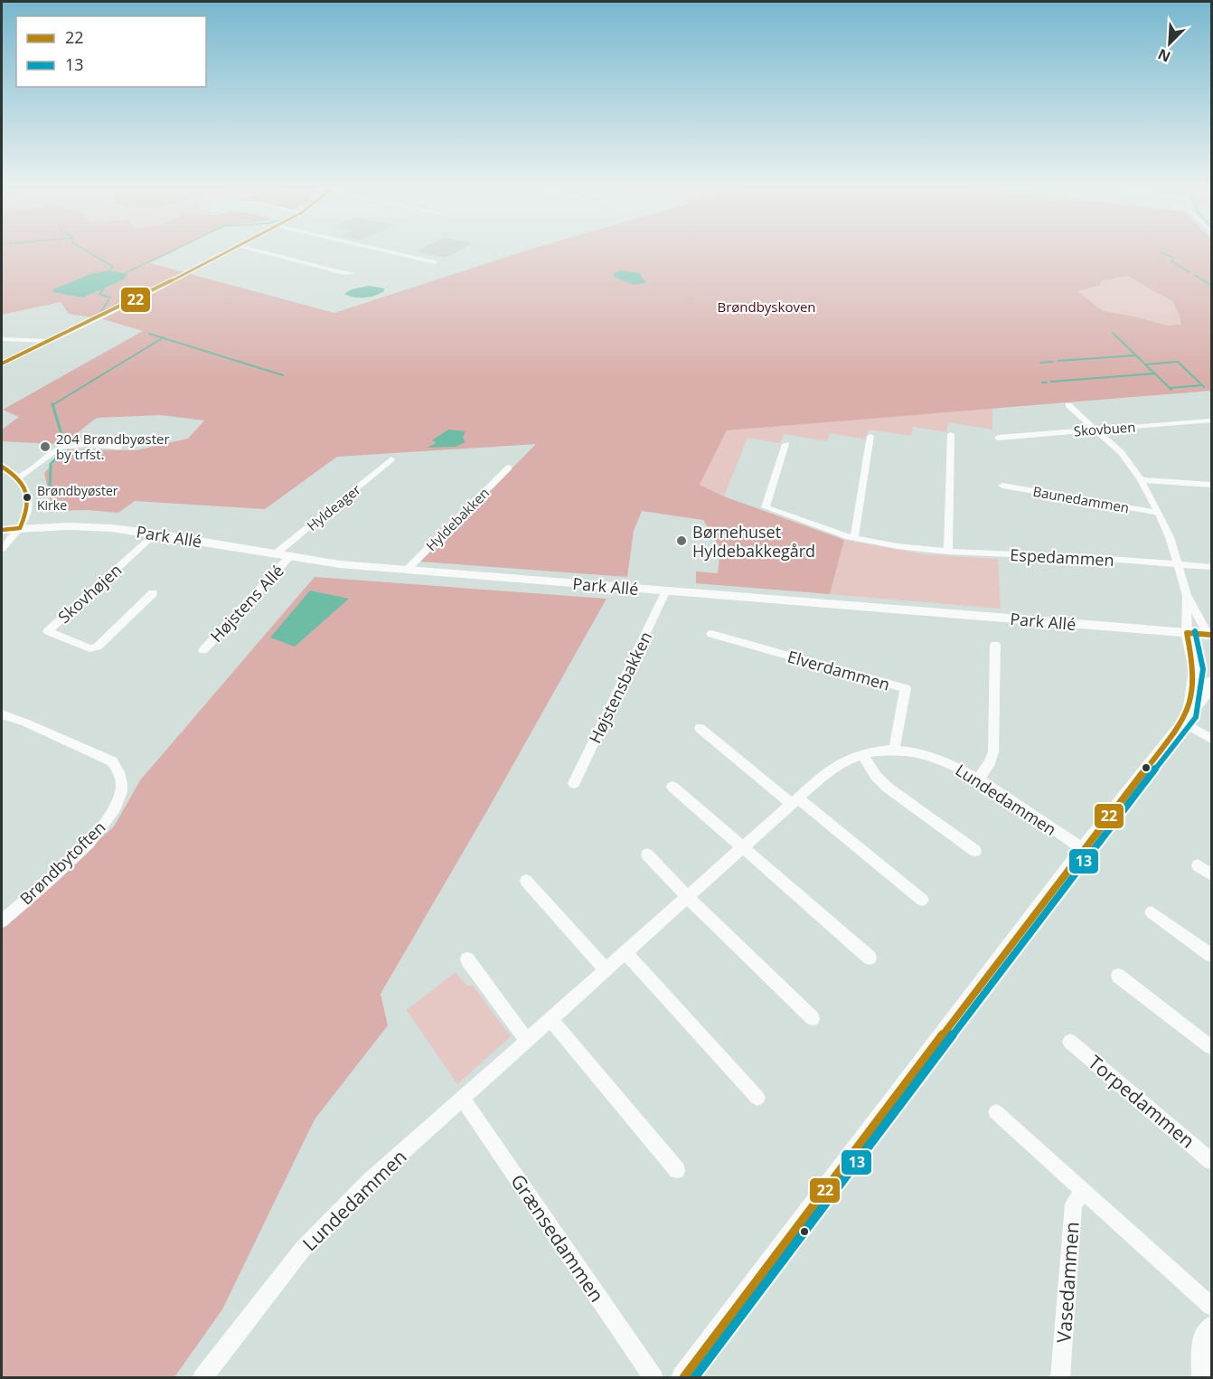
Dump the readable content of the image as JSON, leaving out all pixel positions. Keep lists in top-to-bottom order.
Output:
{
  "streets": {
    "street": [
      "Skovbuen",
      "Baunedammen",
      "Hyldeager",
      "Hyldebakken",
      "Park Allé",
      "Espedammen",
      "Skovhøjen",
      "Højstens Allé",
      "Elverdammen",
      "Højstensbakken",
      "Lundedammen",
      "Brøndbytoften",
      "Torpedammen",
      "Grænsedammen",
      "Vasedammen"
    ]
  },
  "crossings": [
    ["Skovbuen", "Baunedammen"],
    ["Baunedammen", "Park Allé"],
    ["Baunedammen", "Espedammen"],
    ["Hyldeager", "Park Allé"],
    ["Hyldebakken", "Park Allé"],
    ["Park Allé", "Skovhøjen"],
    ["Park Allé", "Højstens Allé"],
    ["Park Allé", "Højstensbakken"],
    ["Elverdammen", "Lundedammen"],
    ["Lundedammen", "Grænsedammen"]
  ],
  "parks": ["Brøndbyskoven"],
  "places": ["204 Brøndbyøster by trfst.", "Brøndbyøster Kirke", "Børnehuset Hyldebakkegård"],
  "lines": ["transit line 22", "transit line 13"],
  "legend": ["22", "13"],
  "north": "bottom left"
}
